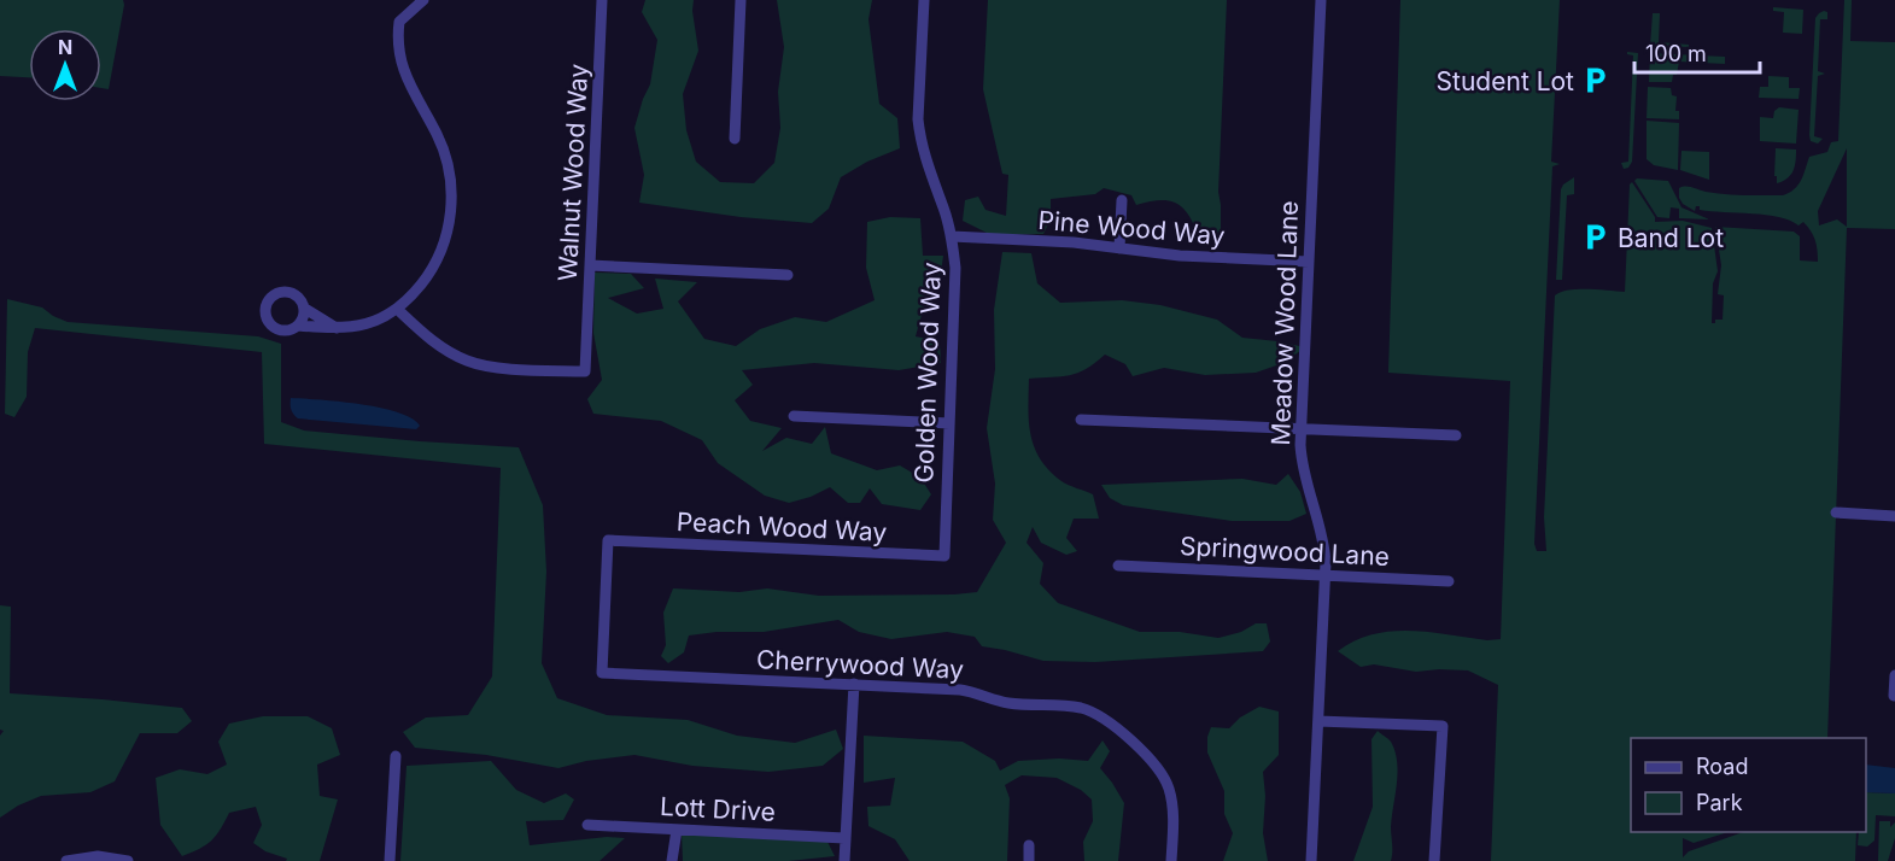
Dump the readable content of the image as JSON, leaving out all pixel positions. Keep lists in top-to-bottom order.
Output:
{
  "streets": {
    "street": [
      "Walnut Wood Way",
      "Pine Wood Way",
      "Meadow Wood Lane",
      "Golden Wood Way",
      "Peach Wood Way",
      "Springwood Lane",
      "Cherrywood Way",
      "Lott Drive"
    ]
  },
  "crossings": [
    ["Pine Wood Way", "Meadow Wood Lane"],
    ["Pine Wood Way", "Golden Wood Way"],
    ["Meadow Wood Lane", "Springwood Lane"],
    ["Golden Wood Way", "Peach Wood Way"],
    ["Peach Wood Way", "Cherrywood Way"]
  ],
  "places": {
    "parking": ["Student Lot", "Band Lot"]
  },
  "legend": ["Road", "Park"],
  "scale_bar": "100 m",
  "north": "top"
}
